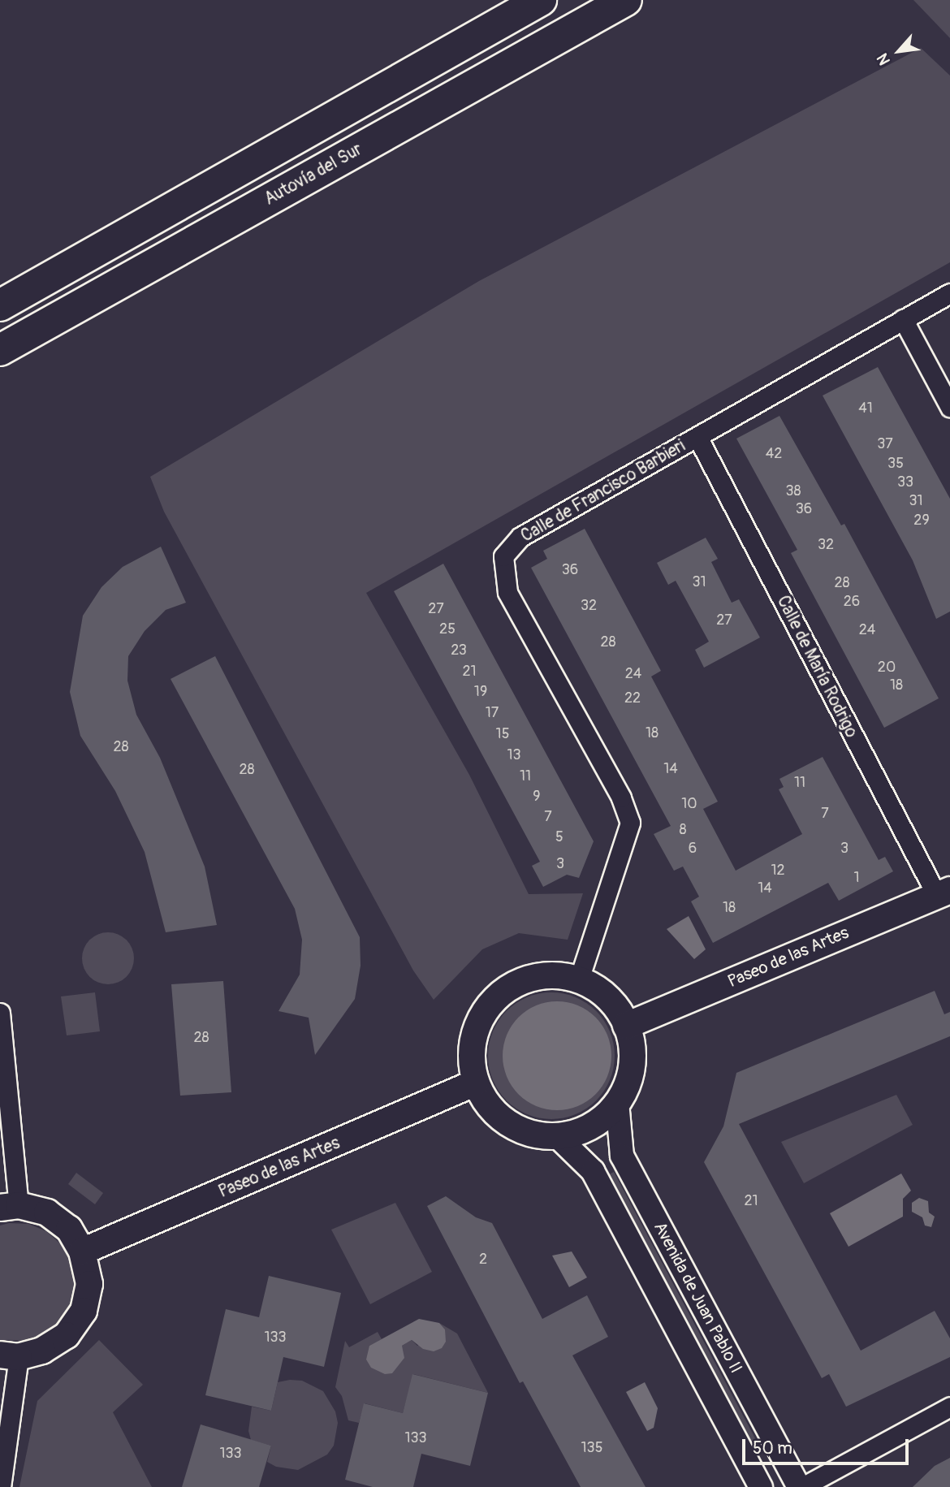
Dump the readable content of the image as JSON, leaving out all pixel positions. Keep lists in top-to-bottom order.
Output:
{
  "streets": {
    "highway": ["Autovía del Sur"],
    "main road": ["Paseo de las Artes"],
    "street": ["Calle de Francisco Barbieri", "Calle de María Rodrigo", "Avenida de Juan Pablo II"]
  },
  "crossings": [
    ["Calle de Francisco Barbieri", "Calle de María Rodrigo"],
    ["Calle de Francisco Barbieri", "Paseo de las Artes"],
    ["Calle de Francisco Barbieri", "Avenida de Juan Pablo II"],
    ["Calle de María Rodrigo", "Paseo de las Artes"],
    ["Paseo de las Artes", "Avenida de Juan Pablo II"]
  ],
  "house_numbers": [
    "41",
    "37",
    "42",
    "35",
    "33",
    "38",
    "31",
    "36",
    "29",
    "32",
    "36",
    "31",
    "28",
    "26",
    "32",
    "27",
    "27",
    "25",
    "24",
    "28",
    "23",
    "20",
    "21",
    "24",
    "18",
    "19",
    "22",
    "17",
    "18",
    "15",
    "28",
    "13",
    "14",
    "28",
    "11",
    "11",
    "9",
    "10",
    "7",
    "7",
    "8",
    "5",
    "6",
    "3",
    "3",
    "12",
    "1",
    "14",
    "18",
    "28",
    "21",
    "2",
    "133",
    "133",
    "135",
    "133"
  ],
  "scale_bar": "50 m",
  "north": "bottom left"
}
